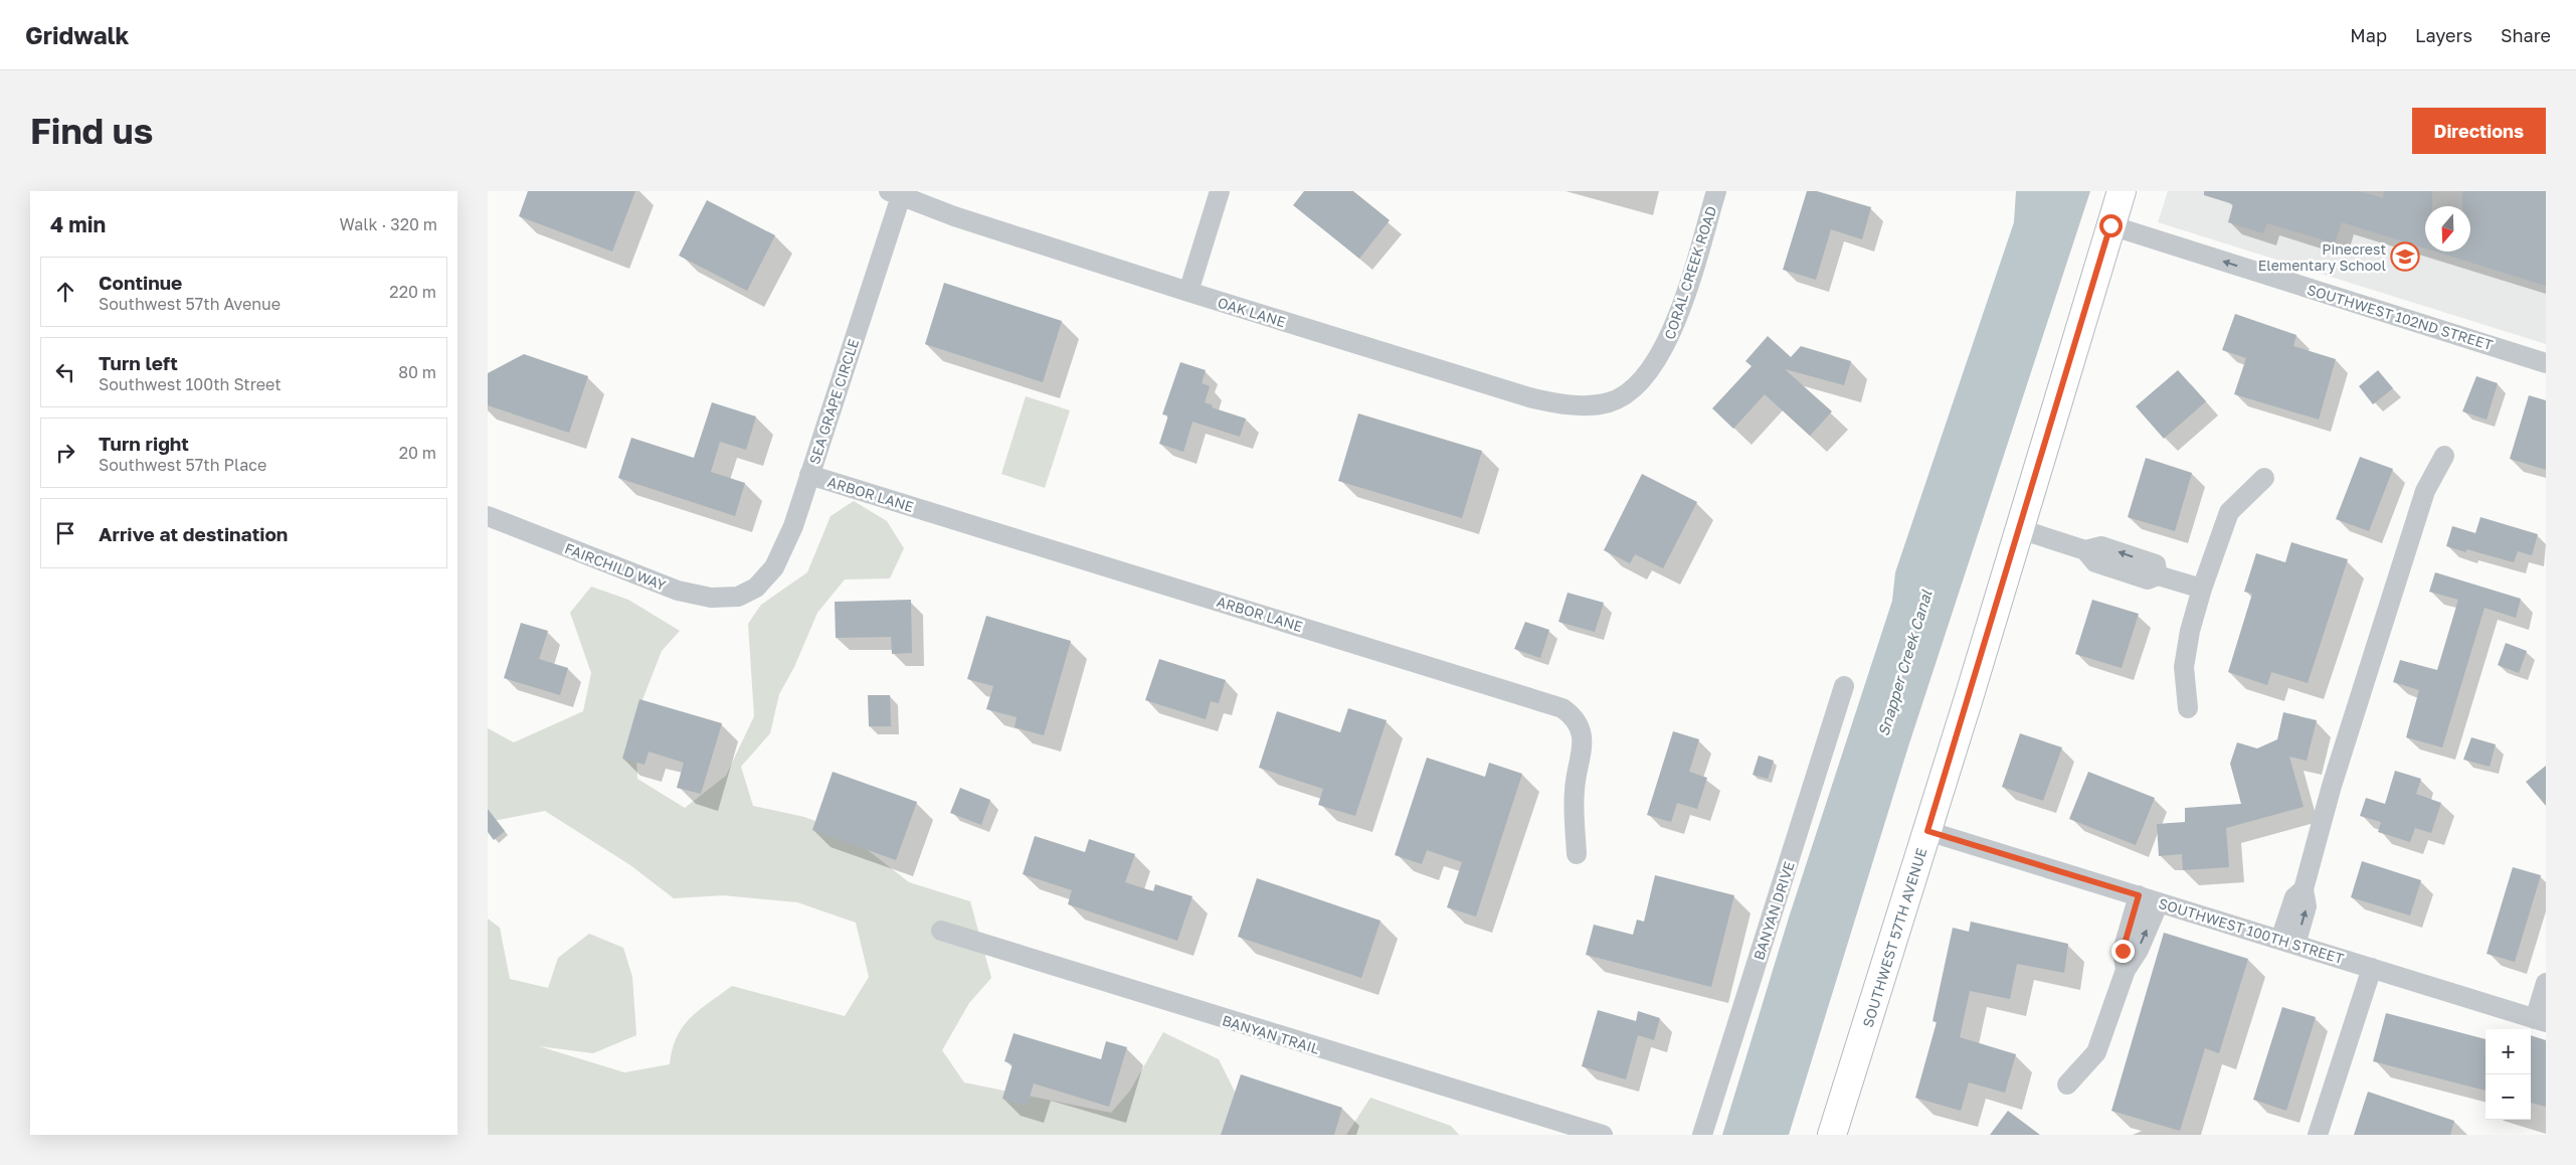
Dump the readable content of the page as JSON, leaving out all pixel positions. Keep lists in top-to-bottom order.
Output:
{
  "streets": {
    "main road": ["SOUTHWEST 57TH AVENUE"],
    "street": [
      "CORAL CREEK ROAD",
      "OAK LANE",
      "SOUTHWEST 102ND STREET",
      "SEA GRAPE CIRCLE",
      "ARBOR LANE",
      "FAIRCHILD WAY",
      "BANYAN DRIVE",
      "SOUTHWEST 100TH STREET",
      "BANYAN TRAIL"
    ]
  },
  "crossings": [
    ["CORAL CREEK ROAD", "OAK LANE"],
    ["OAK LANE", "SEA GRAPE CIRCLE"],
    ["SOUTHWEST 102ND STREET", "SOUTHWEST 57TH AVENUE"],
    ["SEA GRAPE CIRCLE", "ARBOR LANE"],
    ["SEA GRAPE CIRCLE", "FAIRCHILD WAY"],
    ["SOUTHWEST 100TH STREET", "SOUTHWEST 57TH AVENUE"]
  ],
  "one_way": ["SOUTHWEST 102ND STREET"],
  "water": ["Snapper Creek Canal"],
  "places": {
    "school or university": ["Pinecrest Elementary School"]
  },
  "north": "bottom",
  "page": {
    "header": "Gridwalk",
    "nav": ["Map", "Layers", "Share"],
    "buttons": "Directions",
    "title": "Find us",
    "heading": ["4 min", "Walk · 320 m"],
    "list": [
      ["Continue", "Southwest 57th Avenue", "220 m"],
      ["Turn left", "Southwest 100th Street", "80 m"],
      ["Turn right", "Southwest 57th Place", "20 m"],
      "Arrive at destination"
    ],
    "map_buttons": ["+", "−"]
  }
}
